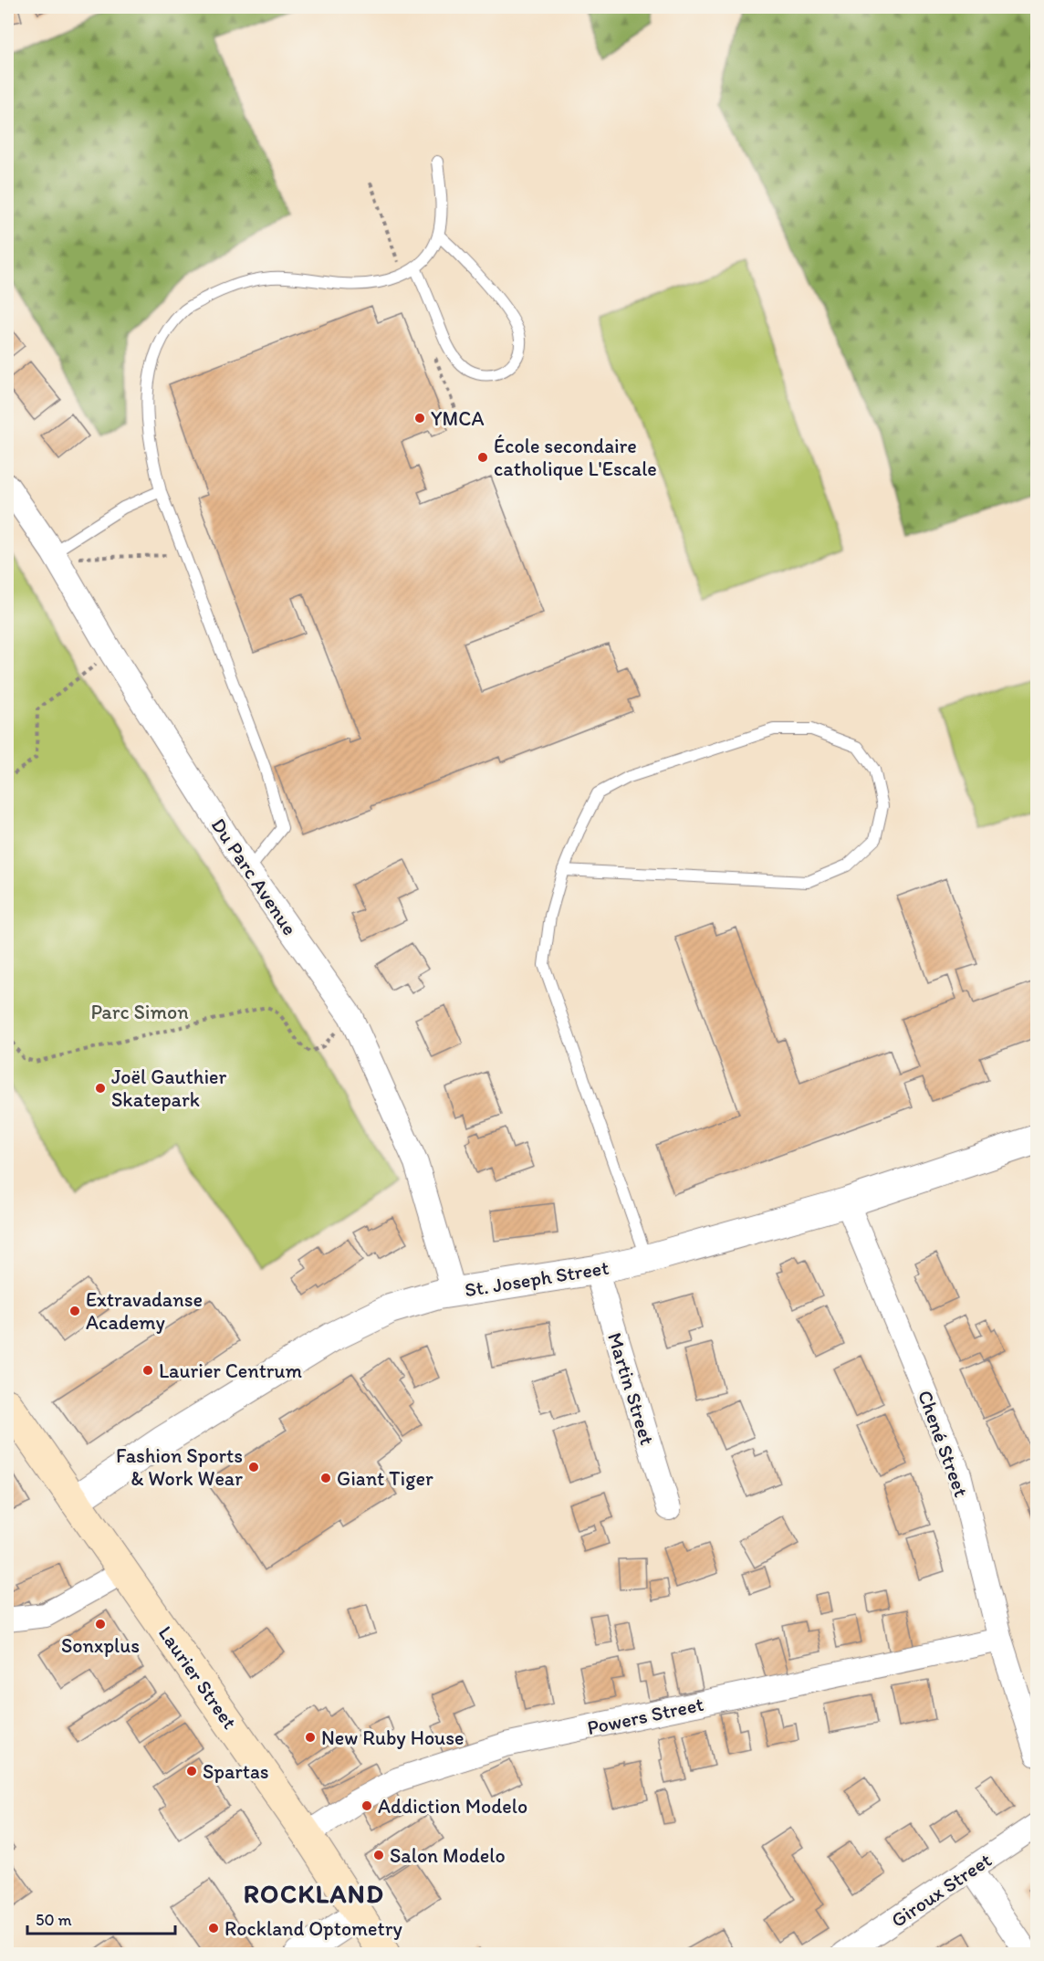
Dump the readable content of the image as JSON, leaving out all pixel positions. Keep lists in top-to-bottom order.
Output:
{
  "streets": {
    "main road": ["Laurier Street"],
    "street": [
      "Du Parc Avenue",
      "St. Joseph Street",
      "Martin Street",
      "Chené Street",
      "Powers Street",
      "Giroux Street"
    ]
  },
  "crossings": [
    ["Du Parc Avenue", "St. Joseph Street"],
    ["St. Joseph Street", "Martin Street"],
    ["St. Joseph Street", "Chené Street"],
    ["St. Joseph Street", "Laurier Street"],
    ["Chené Street", "Powers Street"],
    ["Laurier Street", "Powers Street"]
  ],
  "districts": ["ROCKLAND"],
  "parks": ["Parc Simon"],
  "places": [
    "YMCA",
    "École secondaire catholique L'Escale",
    "Joël Gauthier Skatepark",
    "Extravadanse Academy",
    "Laurier Centrum",
    "Fashion Sports & Work Wear",
    "Giant Tiger",
    "Sonxplus",
    "New Ruby House",
    "Spartas",
    "Addiction Modelo",
    "Salon Modelo",
    "Rockland Optometry"
  ],
  "scale_bar": "50 m"
}
